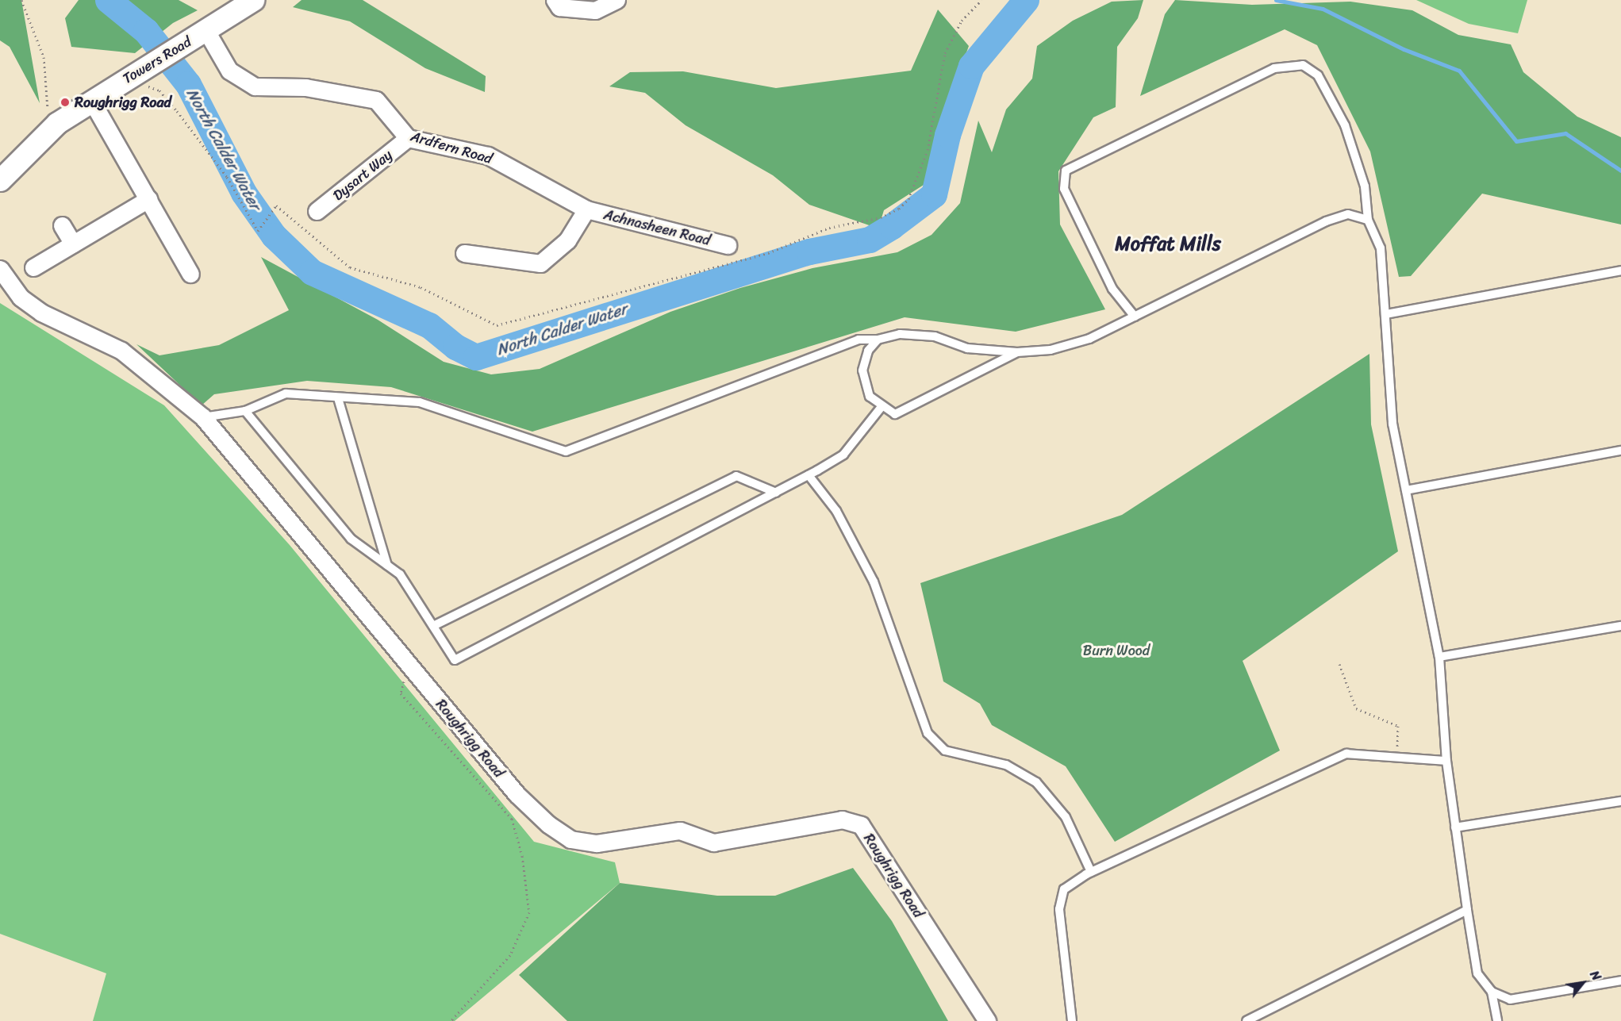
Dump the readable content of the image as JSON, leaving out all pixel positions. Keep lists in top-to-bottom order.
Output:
{
  "streets": {
    "street": [
      "Towers Road",
      "Ardfern Road",
      "Dysart Way",
      "Achnasheen Road",
      "Roughrigg Road"
    ]
  },
  "crossings": [
    ["Towers Road", "Ardfern Road"],
    ["Ardfern Road", "Dysart Way"],
    ["Ardfern Road", "Achnasheen Road"]
  ],
  "districts": ["Moffat Mills"],
  "water": ["North Calder Water"],
  "parks": ["Burn Wood"],
  "places": ["Roughrigg Road"],
  "north": "top right"
}
